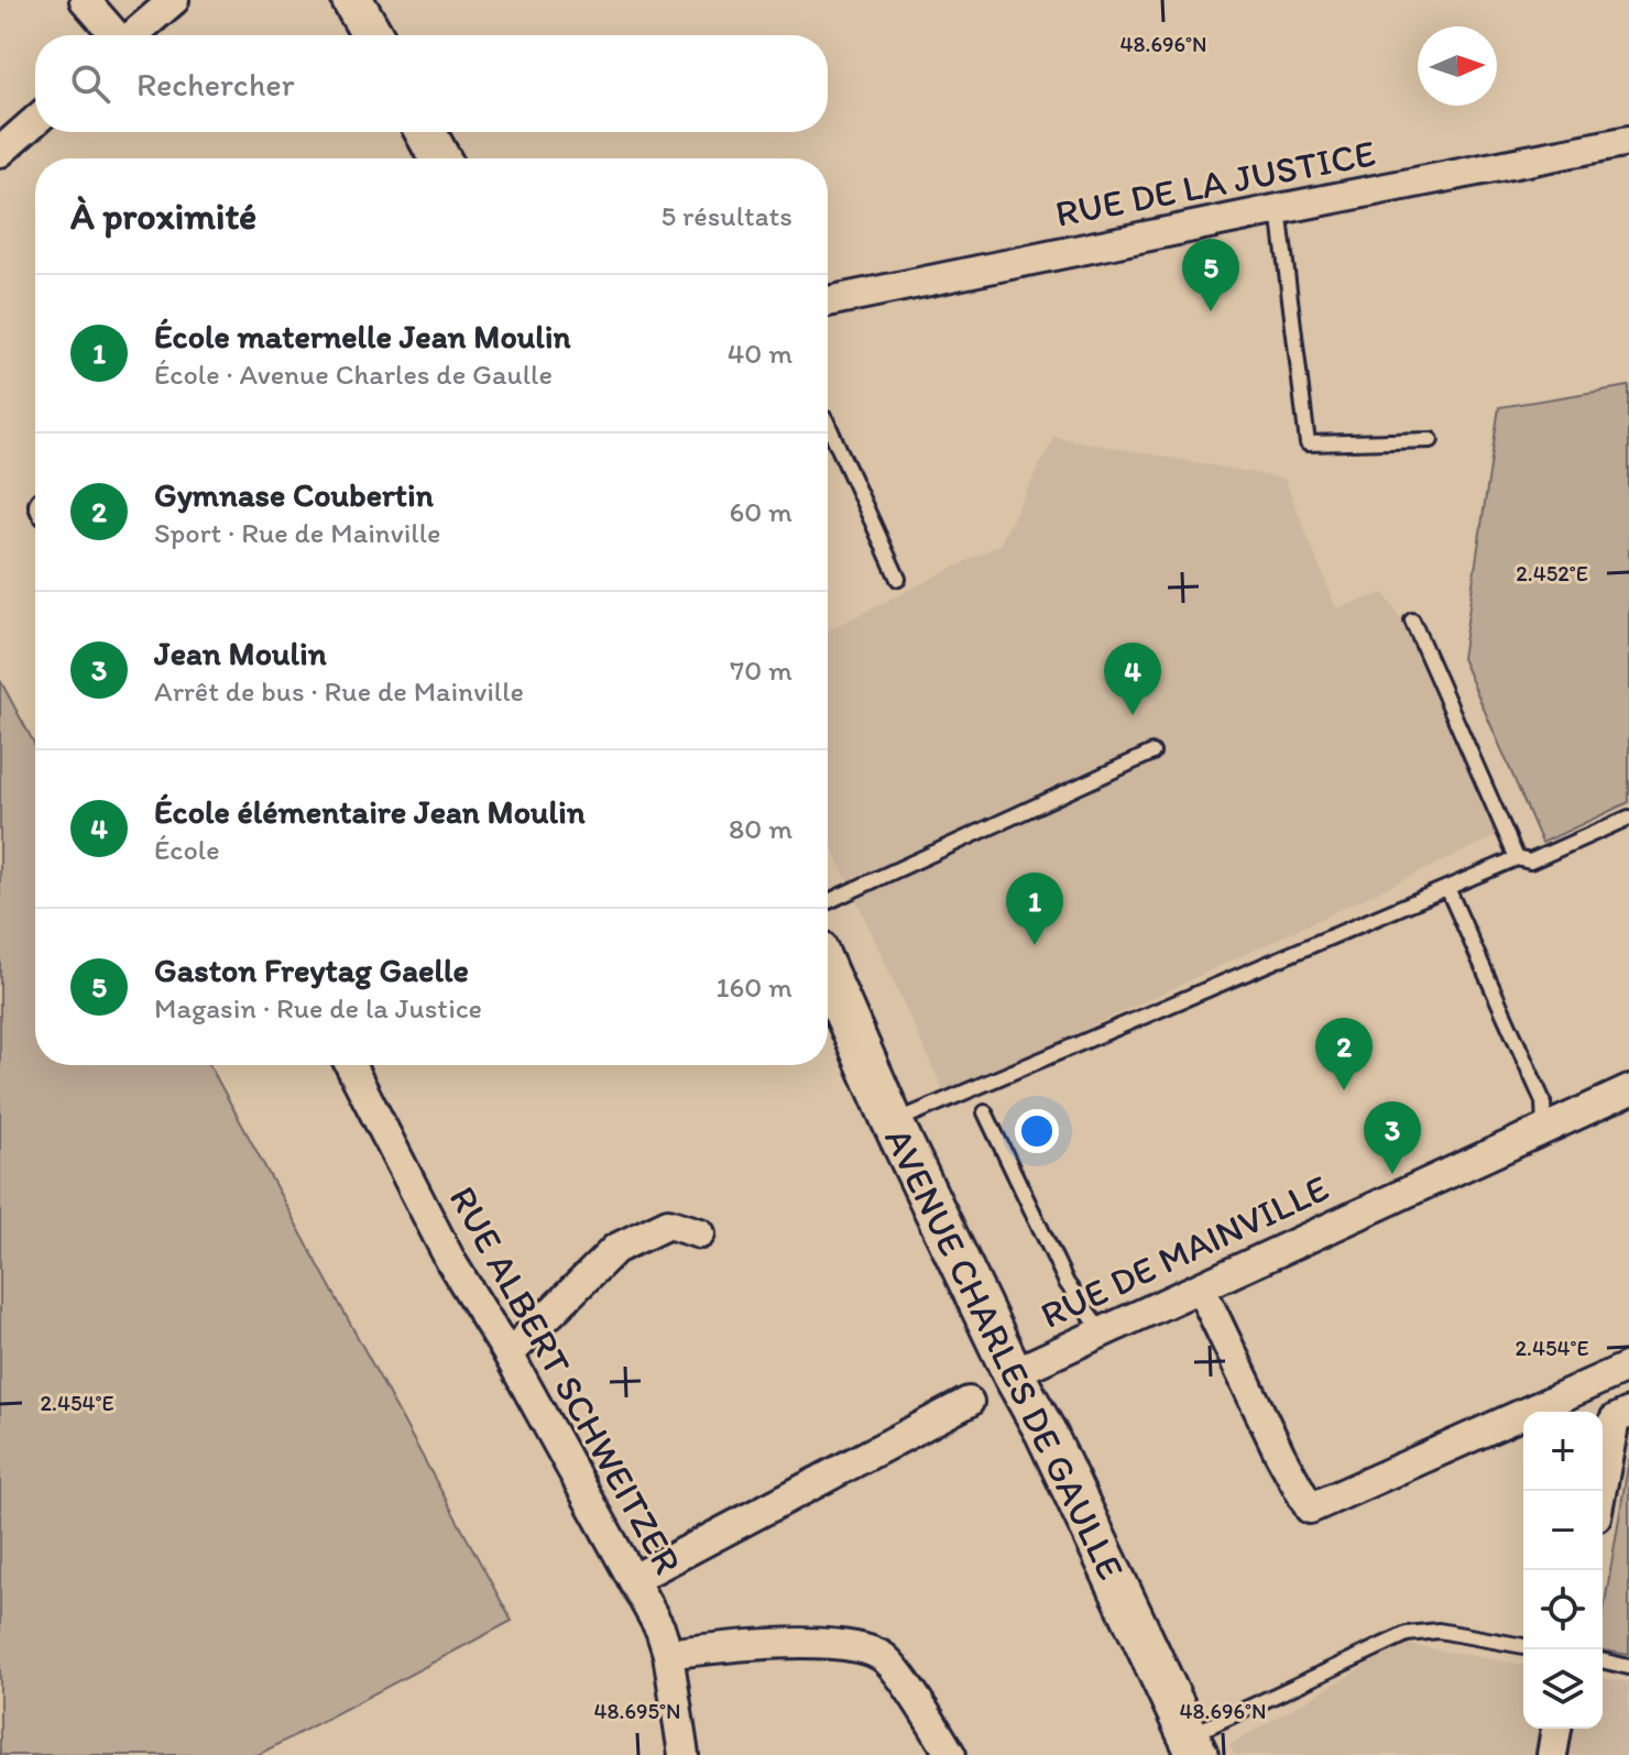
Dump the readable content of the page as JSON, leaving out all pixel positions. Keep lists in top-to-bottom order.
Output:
{
  "streets": {
    "main road": ["AVENUE CHARLES DE GAULLE"],
    "street": ["RUE DE LA JUSTICE", "RUE DE MAINVILLE", "RUE ALBERT SCHWEITZER"]
  },
  "crossings": [
    ["RUE DE MAINVILLE", "AVENUE CHARLES DE GAULLE"]
  ],
  "north": "right",
  "page": {
    "search": "Rechercher",
    "heading": ["À proximité", "5 résultats"],
    "pins": [
      "5",
      "4",
      "1",
      "2",
      "3"
    ],
    "list": [
      {
        "mark": "1",
        "name": "École maternelle Jean Moulin",
        "note": "École · Avenue Charles de Gaulle",
        "value": "40 m"
      },
      {
        "mark": "2",
        "name": "Gymnase Coubertin",
        "note": "Sport · Rue de Mainville",
        "value": "60 m"
      },
      {
        "mark": "3",
        "name": "Jean Moulin",
        "note": "Arrêt de bus · Rue de Mainville",
        "value": "70 m"
      },
      {
        "mark": "4",
        "name": "École élémentaire Jean Moulin",
        "note": "École",
        "value": "80 m"
      },
      {
        "mark": "5",
        "name": "Gaston Freytag Gaelle",
        "note": "Magasin · Rue de la Justice",
        "value": "160 m"
      }
    ],
    "map_buttons": ["+", "−"]
  },
  "coordinates": [
    "48.696°N",
    "2.452°E",
    "2.454°E",
    "48.695°N"
  ]
}
